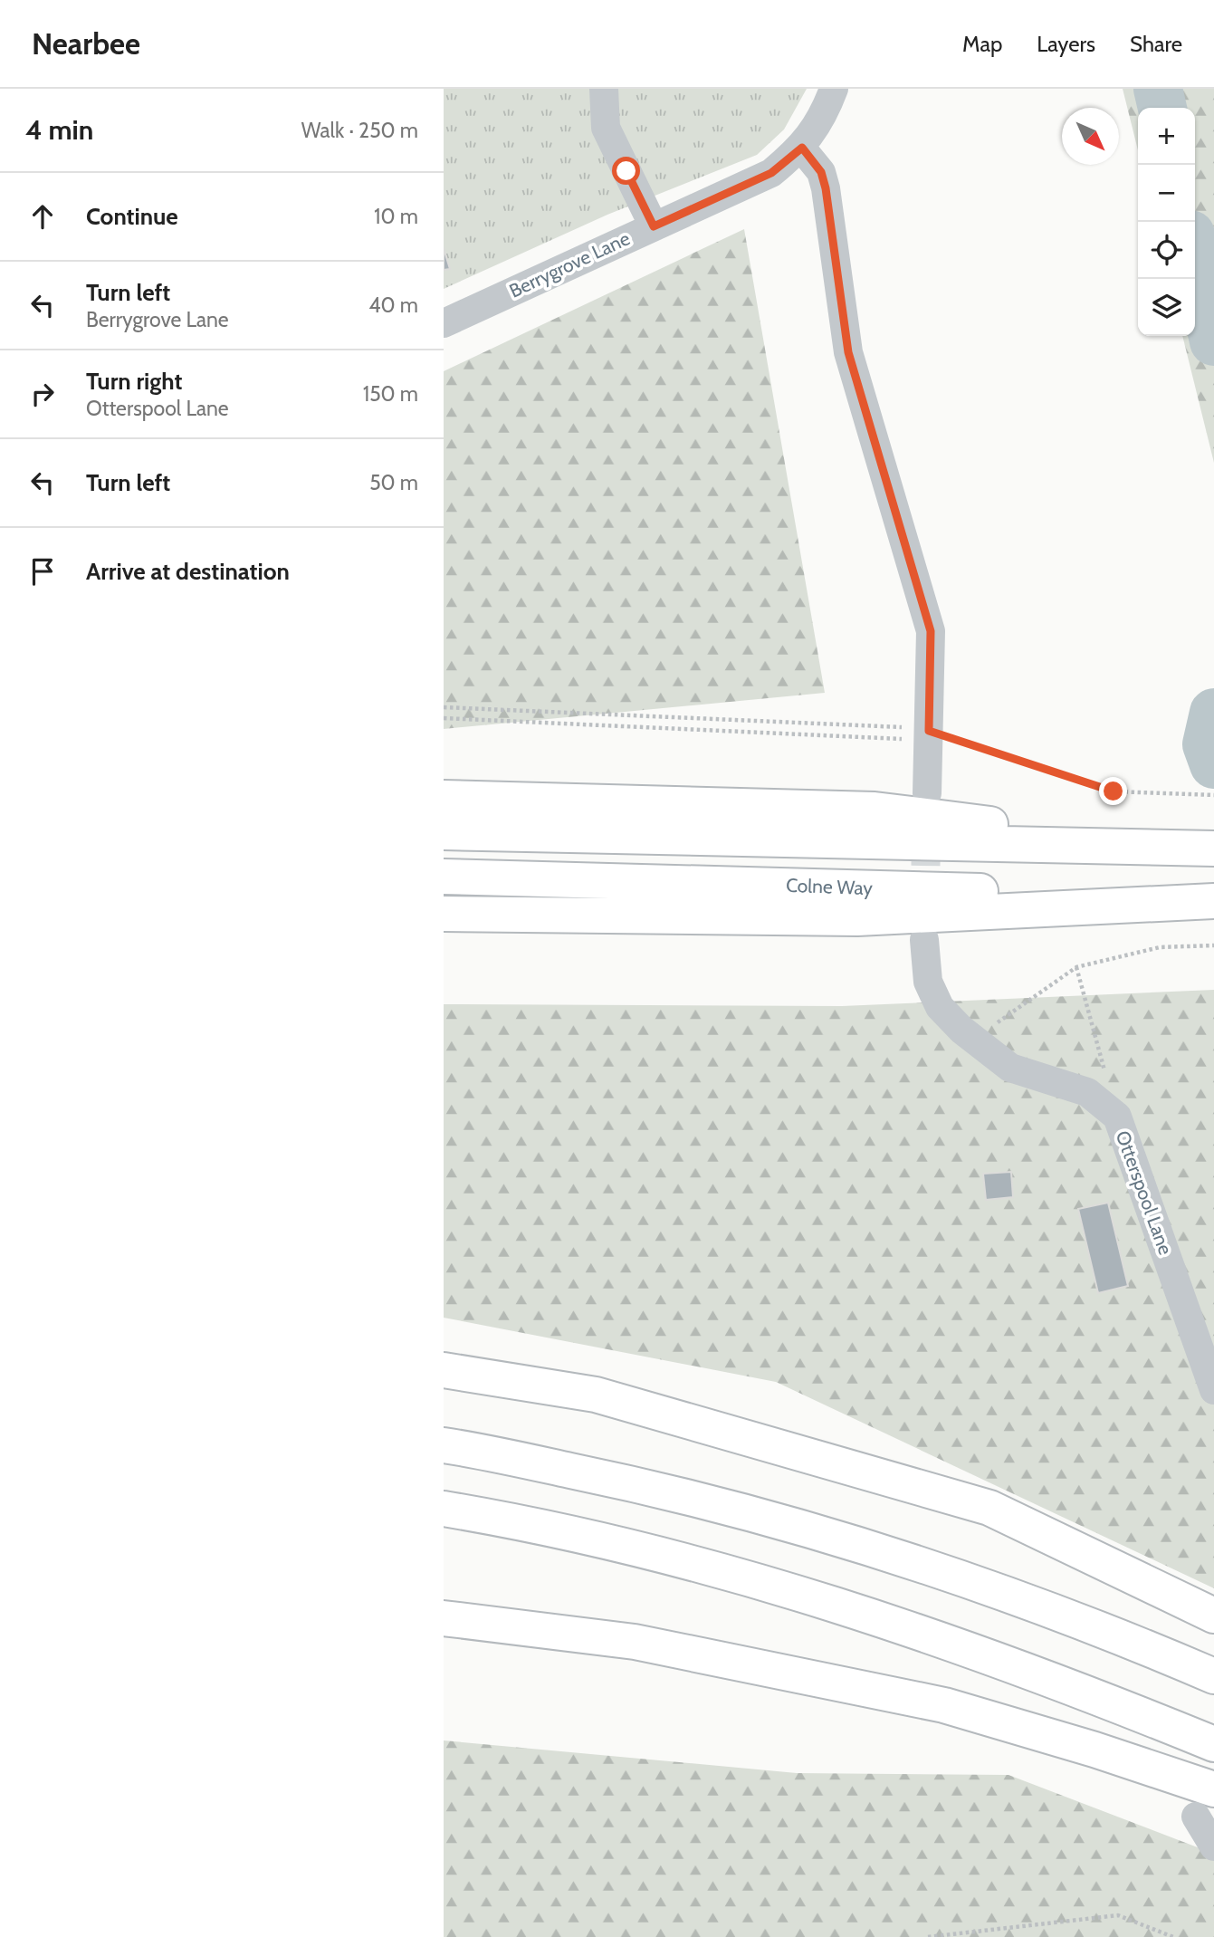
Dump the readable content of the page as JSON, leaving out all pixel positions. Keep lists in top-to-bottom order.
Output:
{
  "streets": {
    "highway": ["Colne Way"],
    "street": ["Berrygrove Lane", "Otterspool Lane"]
  },
  "north": "bottom right",
  "page": {
    "header": "Nearbee",
    "nav": ["Map", "Layers", "Share"],
    "heading": ["4 min", "Walk · 250 m"],
    "map_buttons": ["+", "−"],
    "list": [
      ["Continue", "10 m"],
      ["Turn left", "Berrygrove Lane", "40 m"],
      ["Turn right", "Otterspool Lane", "150 m"],
      ["Turn left", "50 m"],
      "Arrive at destination"
    ]
  }
}
